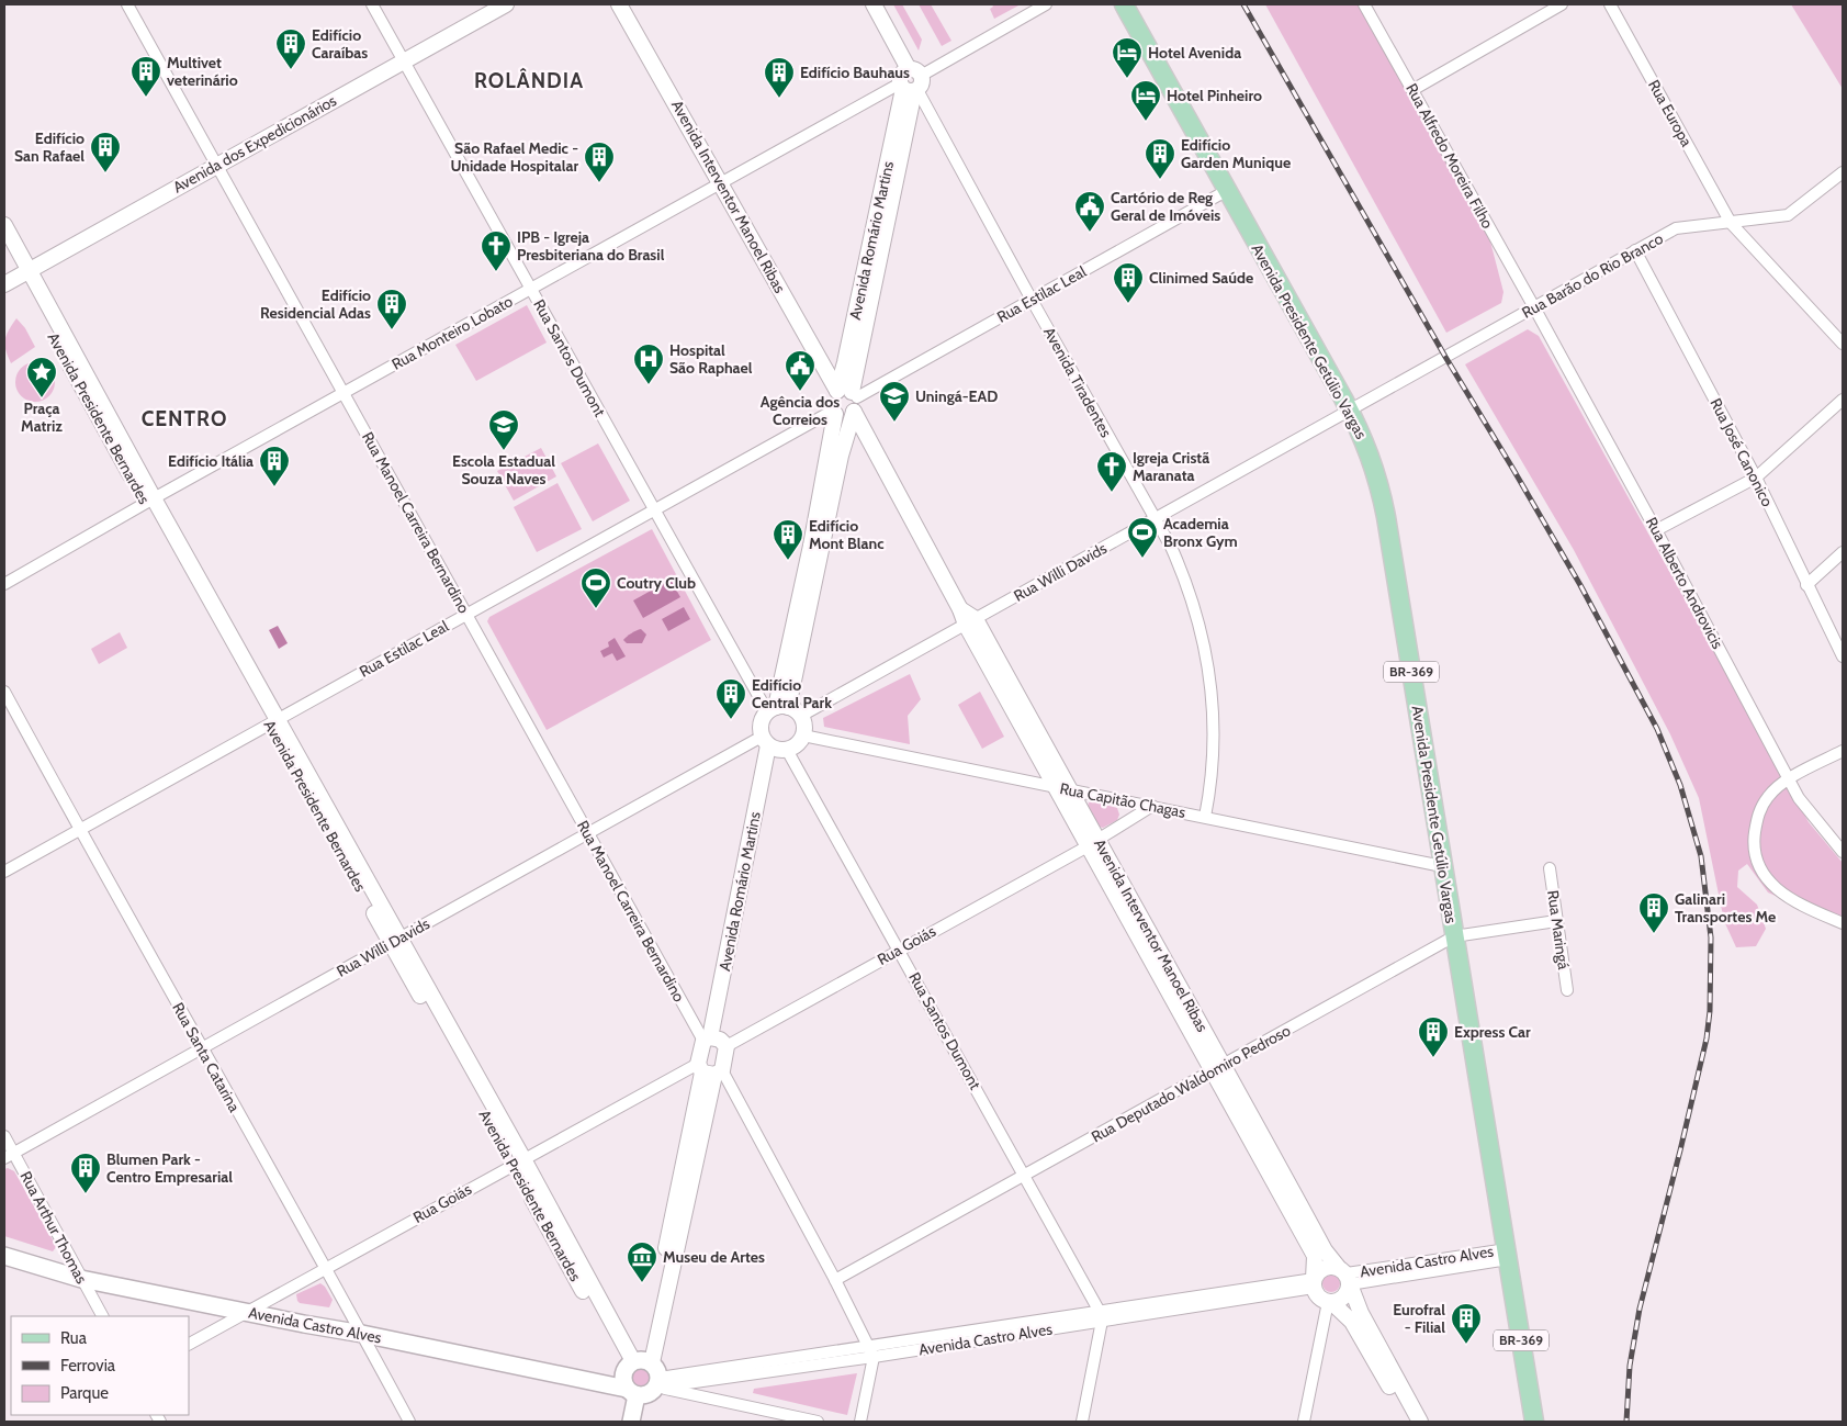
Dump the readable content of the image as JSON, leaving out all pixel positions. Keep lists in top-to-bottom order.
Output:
{
  "streets": {
    "main road": ["Avenida Presidente Getúlio Vargas", "BR-369", "Avenida Castro Alves"],
    "street": [
      "Rua Europa",
      "Avenida dos Expedicionários",
      "Rua Alfredo Moreira Filho",
      "Avenida Interventor Manoel Ribas",
      "Avenida Romário Martins",
      "Rua Barão do Rio Branco",
      "Rua Estilac Leal",
      "Rua Monteiro Lobato",
      "Rua Santos Dumont",
      "Avenida Tiradentes",
      "Avenida Presidente Bernardes",
      "Rua José Canonico",
      "Rua Manoel Carreira Bernardino",
      "Rua Willi Davids",
      "Rua Alberto Androvicis",
      "Rua Capitão Chagas",
      "Rua Maringá",
      "Rua Goiás",
      "Rua Santa Catarina",
      "Rua Deputado Waldomiro Pedroso",
      "Rua Arthur Thomas"
    ]
  },
  "crossings": [
    ["Rua Europa", "Rua Barão do Rio Branco"],
    ["Avenida dos Expedicionários", "Rua Santos Dumont"],
    ["Avenida dos Expedicionários", "Avenida Presidente Bernardes"],
    ["Avenida dos Expedicionários", "Rua Manoel Carreira Bernardino"],
    ["Rua Alfredo Moreira Filho", "Rua Barão do Rio Branco"],
    ["Rua Alfredo Moreira Filho", "Rua Alberto Androvicis"],
    ["Avenida Interventor Manoel Ribas", "Avenida Romário Martins"],
    ["Avenida Interventor Manoel Ribas", "Rua Estilac Leal"],
    ["Avenida Interventor Manoel Ribas", "Rua Monteiro Lobato"],
    ["Avenida Interventor Manoel Ribas", "Rua Willi Davids"],
    ["Avenida Interventor Manoel Ribas", "Rua Capitão Chagas"],
    ["Avenida Interventor Manoel Ribas", "Rua Goiás"],
    ["Avenida Interventor Manoel Ribas", "Rua Deputado Waldomiro Pedroso"],
    ["Avenida Interventor Manoel Ribas", "Avenida Castro Alves"],
    ["Avenida Romário Martins", "Rua Estilac Leal"],
    ["Avenida Romário Martins", "Rua Monteiro Lobato"],
    ["Avenida Romário Martins", "Rua Santos Dumont"],
    ["Avenida Romário Martins", "Avenida Tiradentes"],
    ["Avenida Romário Martins", "Rua Manoel Carreira Bernardino"],
    ["Avenida Romário Martins", "Rua Willi Davids"],
    ["Avenida Romário Martins", "Rua Capitão Chagas"],
    ["Avenida Romário Martins", "Rua Goiás"],
    ["Rua Barão do Rio Branco", "Avenida Presidente Getúlio Vargas"],
    ["Rua Barão do Rio Branco", "Rua José Canonico"],
    ["Rua Barão do Rio Branco", "Rua Willi Davids"],
    ["Rua Barão do Rio Branco", "Rua Alberto Androvicis"],
    ["Rua Estilac Leal", "Avenida Presidente Getúlio Vargas"],
    ["Rua Estilac Leal", "Rua Santos Dumont"],
    ["Rua Estilac Leal", "Avenida Tiradentes"],
    ["Rua Estilac Leal", "Avenida Presidente Bernardes"],
    ["Rua Estilac Leal", "Rua Manoel Carreira Bernardino"],
    ["Rua Estilac Leal", "Rua Santa Catarina"],
    ["Rua Monteiro Lobato", "Rua Santos Dumont"],
    ["Rua Monteiro Lobato", "Avenida Tiradentes"],
    ["Rua Monteiro Lobato", "Avenida Presidente Bernardes"],
    ["Rua Monteiro Lobato", "Rua Manoel Carreira Bernardino"],
    ["Avenida Presidente Getúlio Vargas", "Rua Willi Davids"],
    ["Avenida Presidente Getúlio Vargas", "Rua Capitão Chagas"],
    ["Avenida Presidente Getúlio Vargas", "Rua Deputado Waldomiro Pedroso"],
    ["Avenida Presidente Getúlio Vargas", "Avenida Castro Alves"],
    ["Rua Santos Dumont", "Rua Willi Davids"],
    ["Rua Santos Dumont", "Rua Capitão Chagas"],
    ["Rua Santos Dumont", "Rua Goiás"],
    ["Rua Santos Dumont", "Rua Deputado Waldomiro Pedroso"],
    ["Rua Santos Dumont", "Avenida Castro Alves"],
    ["Avenida Tiradentes", "Rua Willi Davids"],
    ["Avenida Tiradentes", "Rua Capitão Chagas"],
    ["Avenida Presidente Bernardes", "Rua Willi Davids"],
    ["Avenida Presidente Bernardes", "Rua Goiás"],
    ["Avenida Presidente Bernardes", "Avenida Castro Alves"],
    ["Rua Manoel Carreira Bernardino", "Rua Willi Davids"],
    ["Rua Manoel Carreira Bernardino", "Rua Goiás"],
    ["Rua Willi Davids", "Rua Capitão Chagas"],
    ["Rua Willi Davids", "Rua Santa Catarina"],
    ["Rua Willi Davids", "Rua Arthur Thomas"],
    ["Rua Capitão Chagas", "Rua Goiás"],
    ["Rua Maringá", "Rua Deputado Waldomiro Pedroso"],
    ["Rua Goiás", "Rua Santa Catarina"],
    ["Rua Goiás", "Avenida Castro Alves"],
    ["Rua Santa Catarina", "Avenida Castro Alves"],
    ["Rua Arthur Thomas", "Avenida Castro Alves"]
  ],
  "districts": ["ROLÂNDIA", "CENTRO"],
  "places": {
    "building": [
      "Edifício Caraíbas",
      "Multivet veterinário",
      "Edifício Bauhaus",
      "Edifício San Rafael",
      "Edifício Garden Munique",
      "São Rafael Medic - Unidade Hospitalar",
      "Clinimed Saúde",
      "Edifício Residencial Adas",
      "Edifício Itália",
      "Edifício Mont Blanc",
      "Edifício Central Park",
      "Galinari Transportes Me",
      "Express Car",
      "Blumen Park - Centro Empresarial",
      "Eurofral - Filial"
    ],
    "hotel": ["Hotel Avenida", "Hotel Pinheiro"],
    "public building": ["Cartório de Reg Geral de Imóveis", "Agência dos Correios"],
    "church": ["IPB - Igreja Presbiteriana do Brasil", "Igreja Cristã Maranata"],
    "hospital": ["Hospital São Raphael"],
    "place": ["Praça Matriz"],
    "school or university": ["Uningá-EAD", "Escola Estadual Souza Naves"],
    "sports": ["Academia Bronx Gym", "Coutry Club"],
    "museum": ["Museu de Artes"]
  },
  "legend": ["Rua", "Ferrovia", "Parque"]
}
